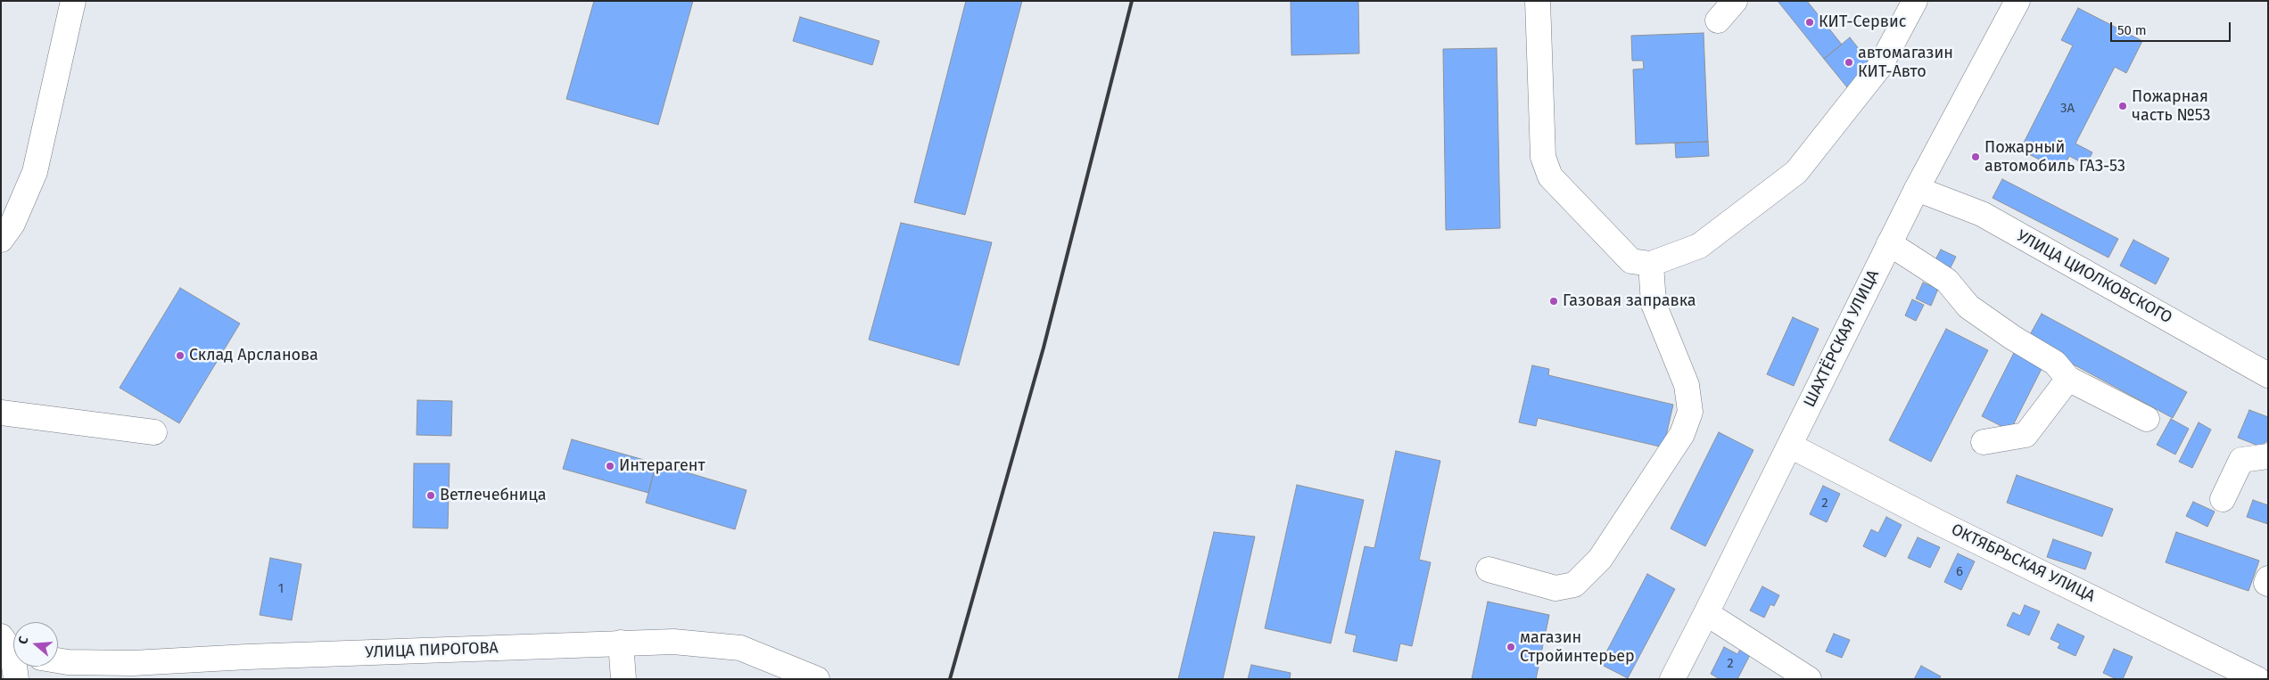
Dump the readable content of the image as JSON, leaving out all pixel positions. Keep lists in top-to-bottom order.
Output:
{
  "streets": {
    "main road": [
      "УЛИЦА ЦИОЛКОВСКОГО",
      "ШАХТЁРСКАЯ УЛИЦА",
      "ОКТЯБРЬСКАЯ УЛИЦА",
      "УЛИЦА ПИРОГОВА"
    ]
  },
  "crossings": [
    ["УЛИЦА ЦИОЛКОВСКОГО", "ШАХТЁРСКАЯ УЛИЦА"],
    ["ШАХТЁРСКАЯ УЛИЦА", "ОКТЯБРЬСКАЯ УЛИЦА"]
  ],
  "places": [
    "КИТ-Сервис",
    "автомагазин КИТ-Авто",
    "Пожарная часть №53",
    "Пожарный автомобиль ГАЗ-53",
    "Газовая заправка",
    "Склад Арсланова",
    "Интерагент",
    "Ветлечебница",
    "магазин Стройинтерьер"
  ],
  "house_numbers": [
    "3А",
    "2",
    "6",
    "1",
    "2"
  ],
  "scale_bar": "50 m",
  "north": "left"
}
